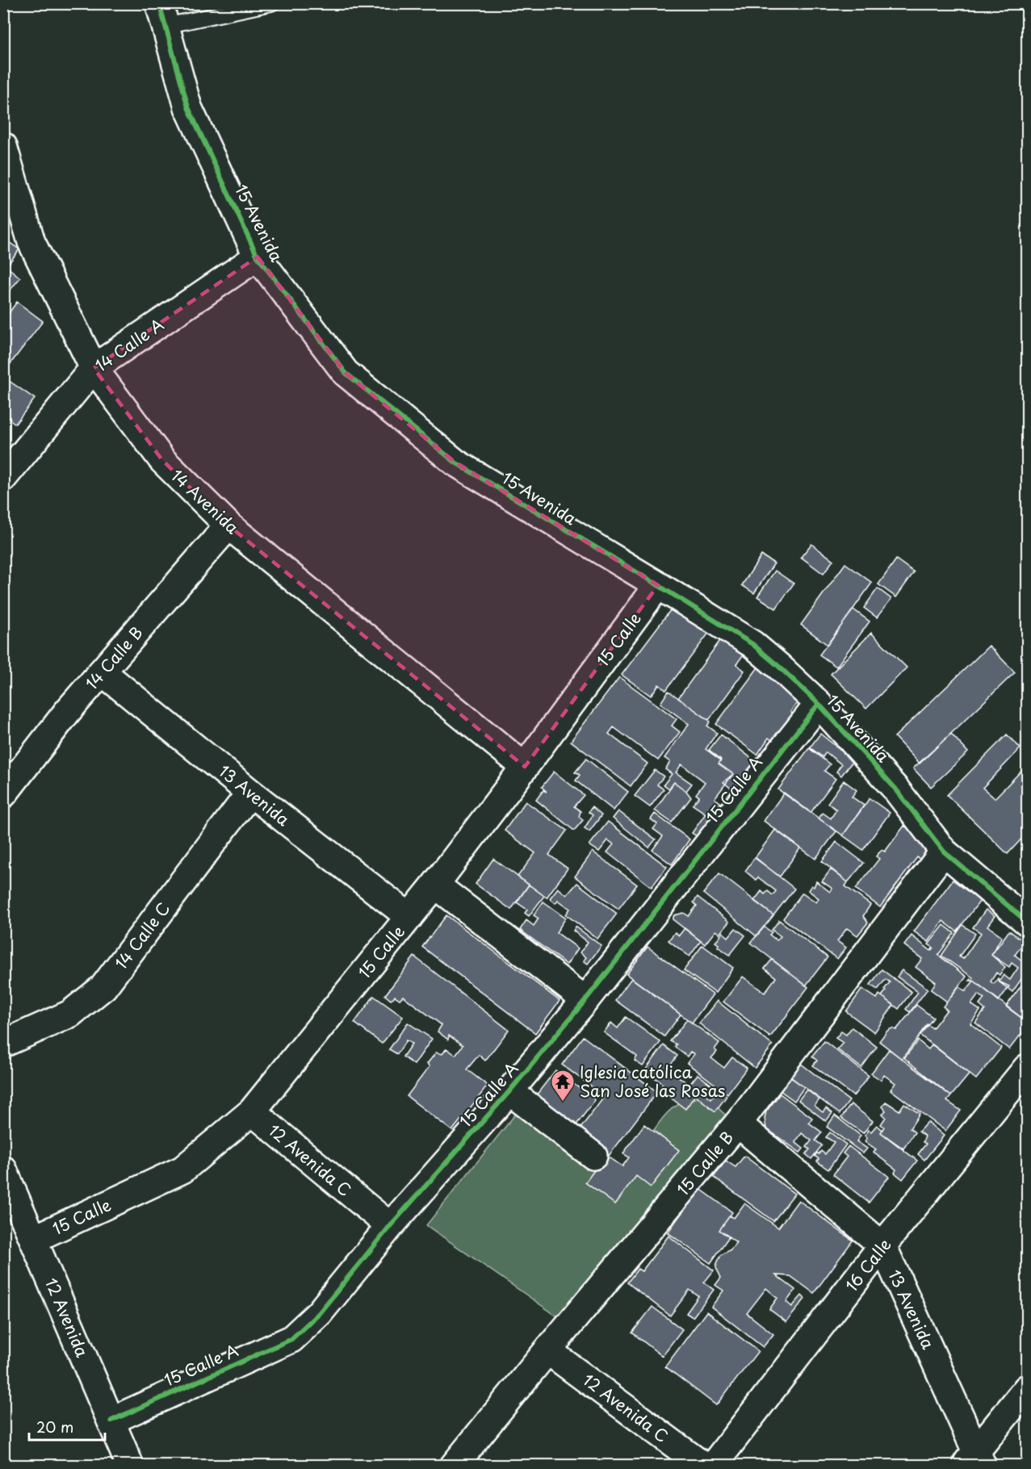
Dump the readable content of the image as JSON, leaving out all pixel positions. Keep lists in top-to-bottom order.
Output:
{
  "streets": {
    "street": [
      "15 Avenida",
      "14 Calle A",
      "14 Avenida",
      "15 Calle",
      "14 Calle B",
      "15 Calle A",
      "13 Avenida",
      "14 Calle C",
      "12 Avenida C",
      "15 Calle B",
      "16 Calle",
      "12 Avenida"
    ]
  },
  "crossings": [
    ["15 Avenida", "14 Calle A"],
    ["15 Avenida", "15 Calle"],
    ["15 Avenida", "15 Calle A"],
    ["15 Avenida", "15 Calle B"],
    ["14 Calle A", "14 Avenida"],
    ["14 Avenida", "15 Calle"],
    ["14 Avenida", "14 Calle B"],
    ["15 Calle", "13 Avenida"],
    ["15 Calle", "12 Avenida C"],
    ["15 Calle", "12 Avenida"],
    ["14 Calle B", "13 Avenida"],
    ["15 Calle A", "12 Avenida C"],
    ["15 Calle A", "12 Avenida"],
    ["13 Avenida", "14 Calle C"],
    ["13 Avenida", "15 Calle B"],
    ["13 Avenida", "16 Calle"],
    ["12 Avenida C", "15 Calle B"]
  ],
  "places": {
    "temple": ["Iglesia católica San José las Rosas"]
  },
  "scale_bar": "20 m"
}
